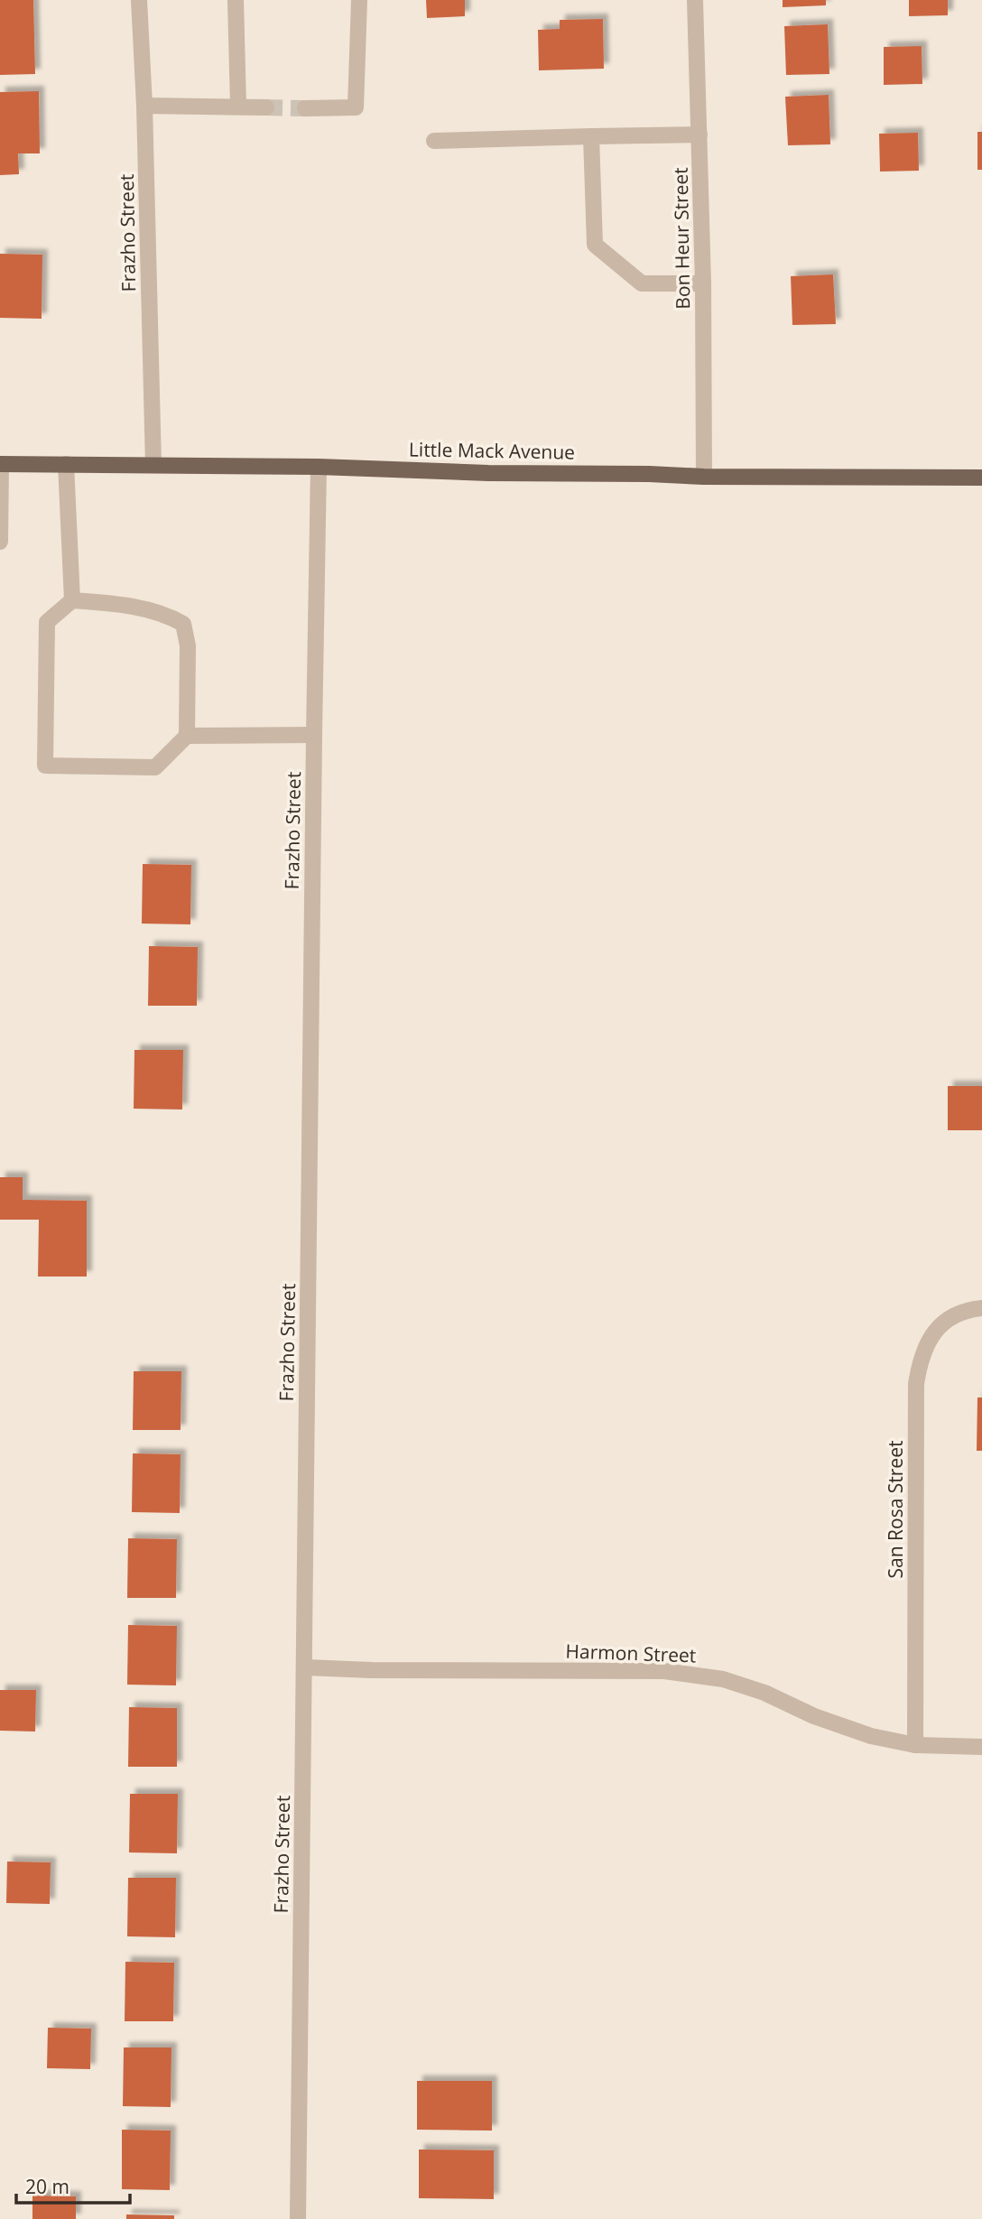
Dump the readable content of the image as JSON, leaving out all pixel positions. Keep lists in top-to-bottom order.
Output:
{
  "streets": {
    "main road": ["Little Mack Avenue"],
    "street": [
      "Frazho Street",
      "Bon Heur Street",
      "San Rosa Street",
      "Harmon Street"
    ]
  },
  "crossings": [
    ["Frazho Street", "Little Mack Avenue"],
    ["Frazho Street", "Harmon Street"],
    ["Bon Heur Street", "Little Mack Avenue"],
    ["San Rosa Street", "Harmon Street"]
  ],
  "scale_bar": "20 m"
}
